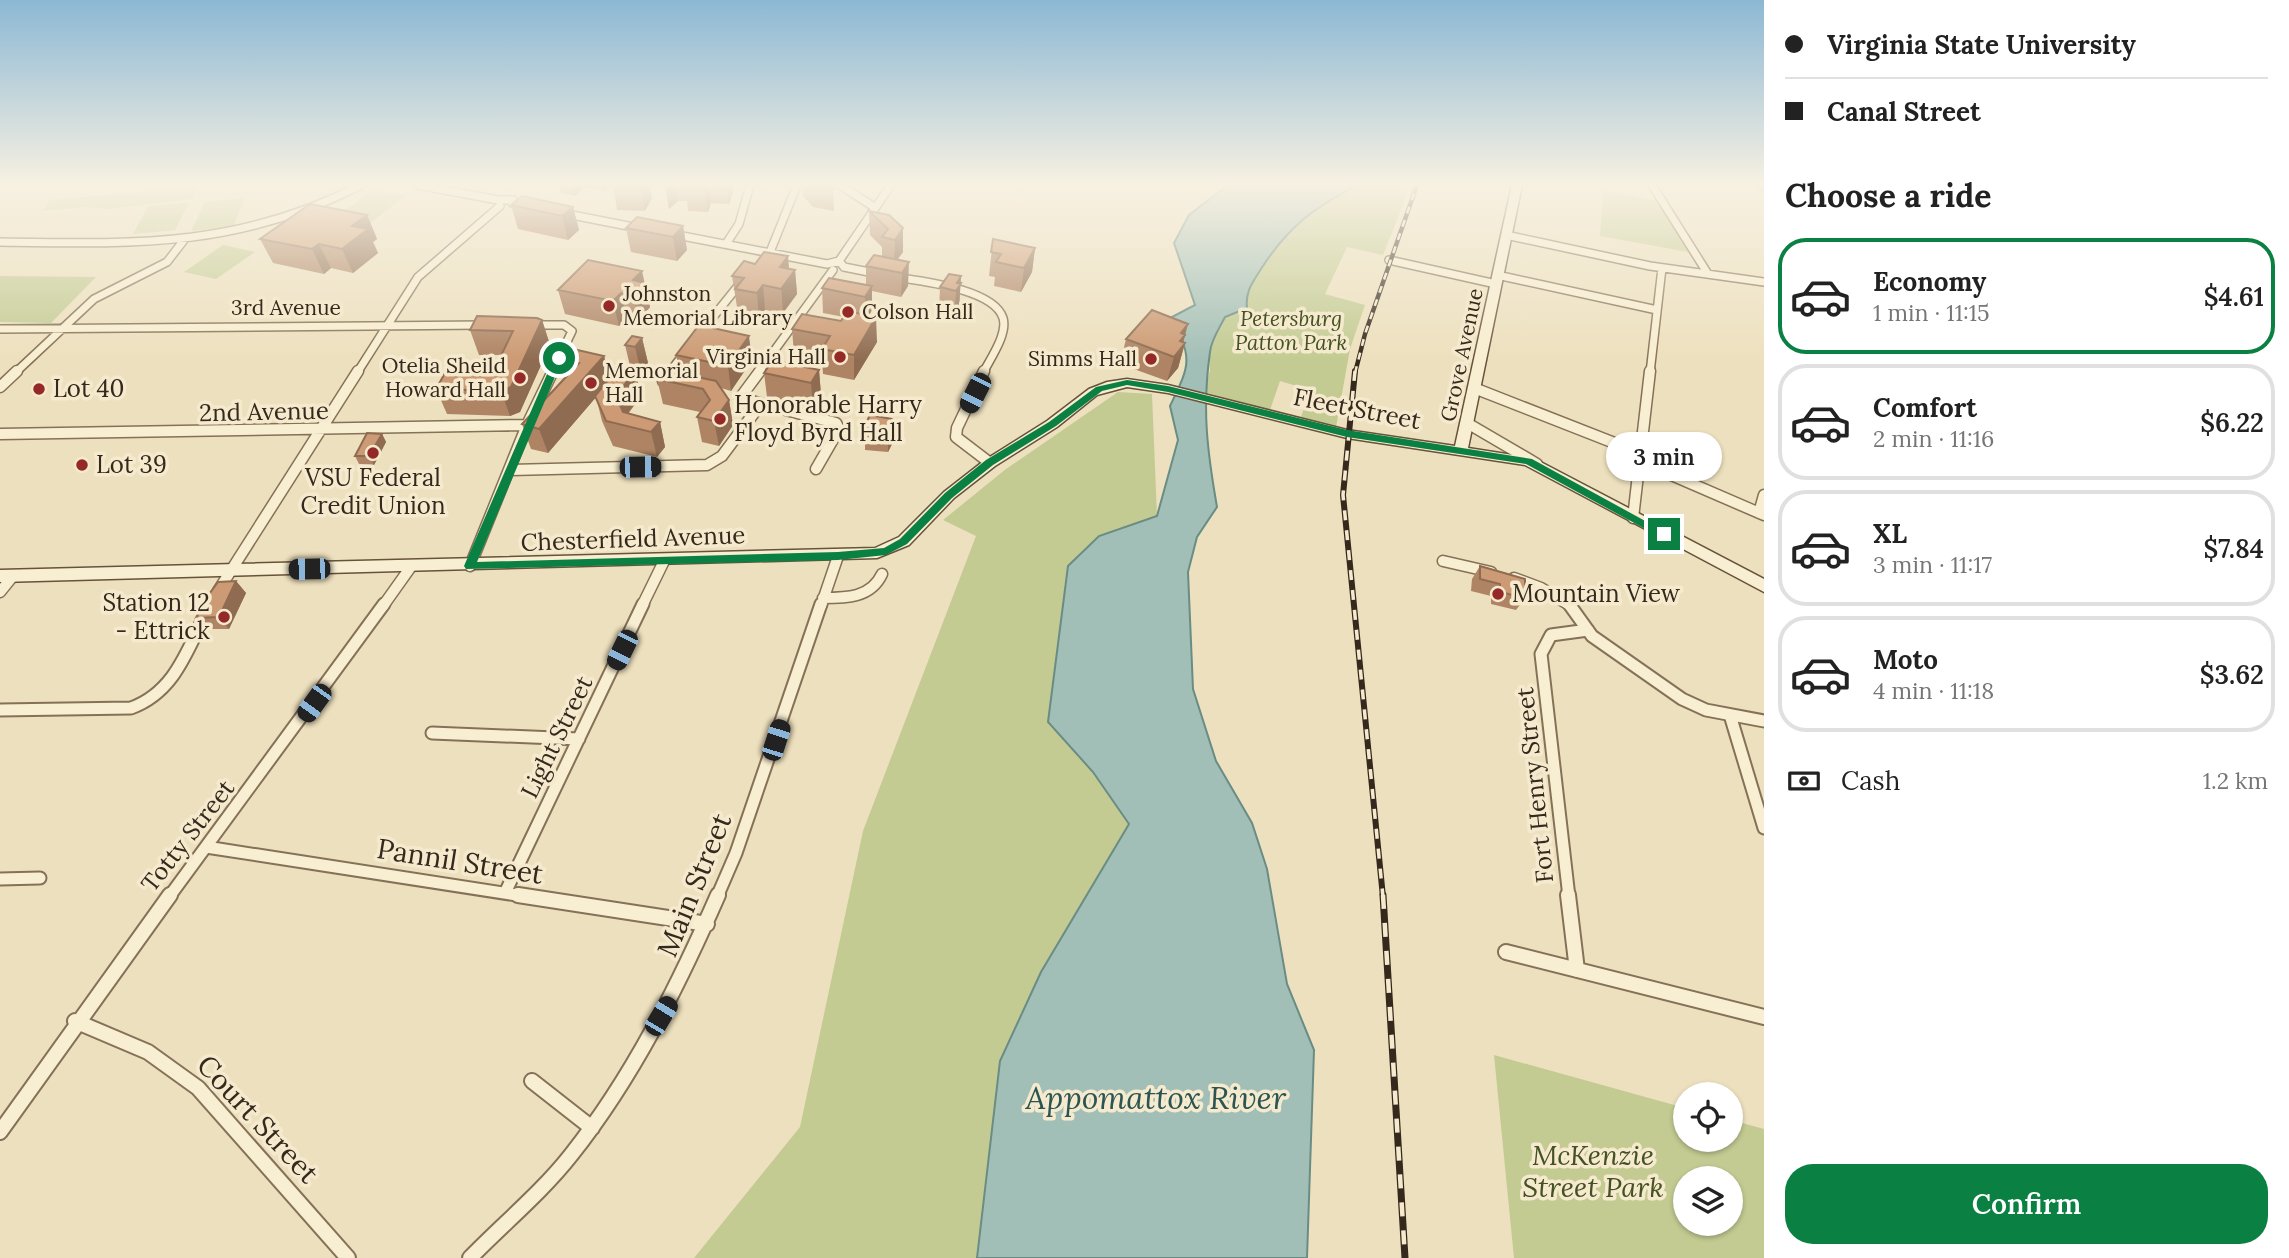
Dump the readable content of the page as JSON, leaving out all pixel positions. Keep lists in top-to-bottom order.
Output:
{
  "streets": {
    "main road": ["Grove Avenue", "Fleet Street", "Chesterfield Avenue"],
    "street": [
      "3rd Avenue",
      "2nd Avenue",
      "Light Street",
      "Fort Henry Street",
      "Totty Street",
      "Pannil Street",
      "Main Street",
      "Court Street"
    ]
  },
  "crossings": [
    ["Grove Avenue", "Fleet Street"],
    ["Fleet Street", "Chesterfield Avenue"],
    ["Chesterfield Avenue", "Light Street"],
    ["Chesterfield Avenue", "Totty Street"],
    ["Chesterfield Avenue", "Main Street"],
    ["Light Street", "Pannil Street"],
    ["Totty Street", "Pannil Street"],
    ["Totty Street", "Court Street"],
    ["Pannil Street", "Main Street"]
  ],
  "water": ["Appomattox River"],
  "parks": ["Petersburg Patton Park", "McKenzie Street Park"],
  "places": [
    "Johnston Memorial Library",
    "Colson Hall",
    "Virginia Hall",
    "Simms Hall",
    "Otelia Sheild Howard Hall",
    "Memorial Hall",
    "Lot 40",
    "Honorable Harry Floyd Byrd Hall",
    "VSU Federal Credit Union",
    "Lot 39",
    "Mountain View",
    "Station 12 - Ettrick"
  ],
  "page": {
    "banner": ["Virginia State University", "Canal Street"],
    "heading": "Choose a ride",
    "list": [
      {
        "name": "Economy",
        "note": "1 min · 11:15",
        "value": "$4.61"
      },
      {
        "name": "Comfort",
        "note": "2 min · 11:16",
        "value": "$6.22"
      },
      {
        "name": "XL",
        "note": "3 min · 11:17",
        "value": "$7.84"
      },
      {
        "name": "Moto",
        "note": "4 min · 11:18",
        "value": "$3.62"
      }
    ],
    "bubble": "3 min",
    "pay": ["Cash", "1.2 km"],
    "buttons": "Confirm"
  }
}
